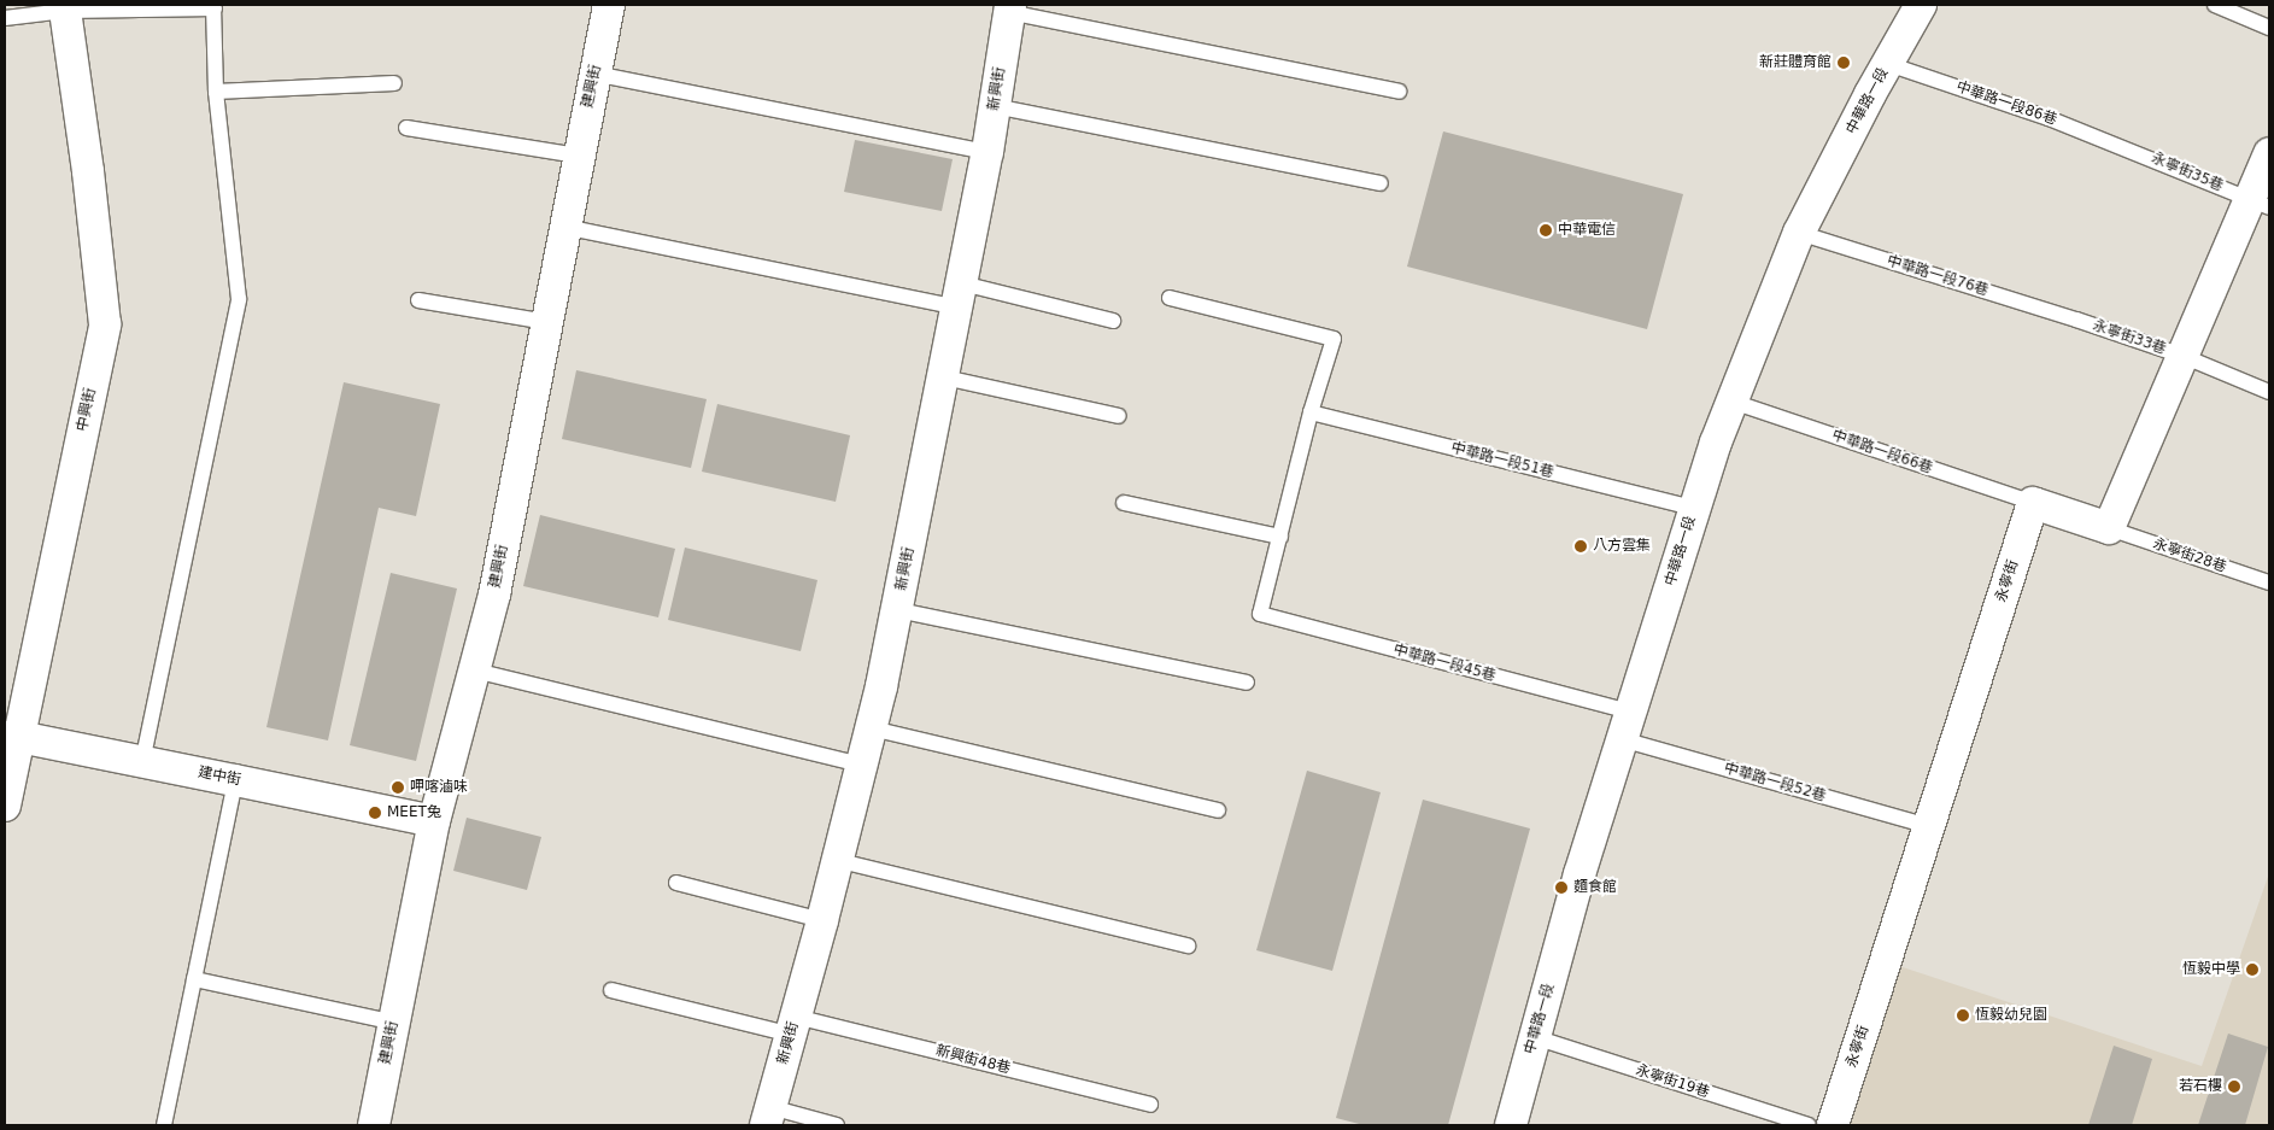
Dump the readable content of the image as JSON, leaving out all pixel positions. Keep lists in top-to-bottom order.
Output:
{
  "streets": {
    "street": [
      "建興街",
      "新興街",
      "中華路一段",
      "中興街",
      "永寧街",
      "建中街"
    ],
    "lane": [
      "中華路一段86巷",
      "永寧街35巷",
      "中華路一段76巷",
      "永寧街33巷",
      "中華路一段66巷",
      "中華路一段51巷",
      "永寧街28巷",
      "中華路一段45巷",
      "中華路一段52巷",
      "新興街48巷",
      "永寧街19巷"
    ]
  },
  "crossings": [
    ["建興街", "建中街"],
    ["新興街", "新興街48巷"],
    ["中華路一段", "中華路一段86巷"],
    ["中華路一段", "中華路一段76巷"],
    ["中華路一段", "中華路一段66巷"],
    ["中華路一段", "中華路一段51巷"],
    ["中華路一段", "中華路一段45巷"],
    ["中華路一段", "中華路一段52巷"],
    ["中華路一段", "永寧街19巷"],
    ["中華路一段86巷", "永寧街35巷"],
    ["中華路一段76巷", "永寧街33巷"],
    ["中興街", "建中街"],
    ["中華路一段66巷", "永寧街"],
    ["永寧街", "中華路一段52巷"],
    ["中華路一段45巷", "中華路一段52巷"]
  ],
  "places": [
    "新莊體育館",
    "中華電信",
    "八方雲集",
    "呷喀滷味",
    "MEET兔",
    "麵食館",
    "恆毅中學",
    "恆毅幼兒園",
    "若石樓"
  ]
}
